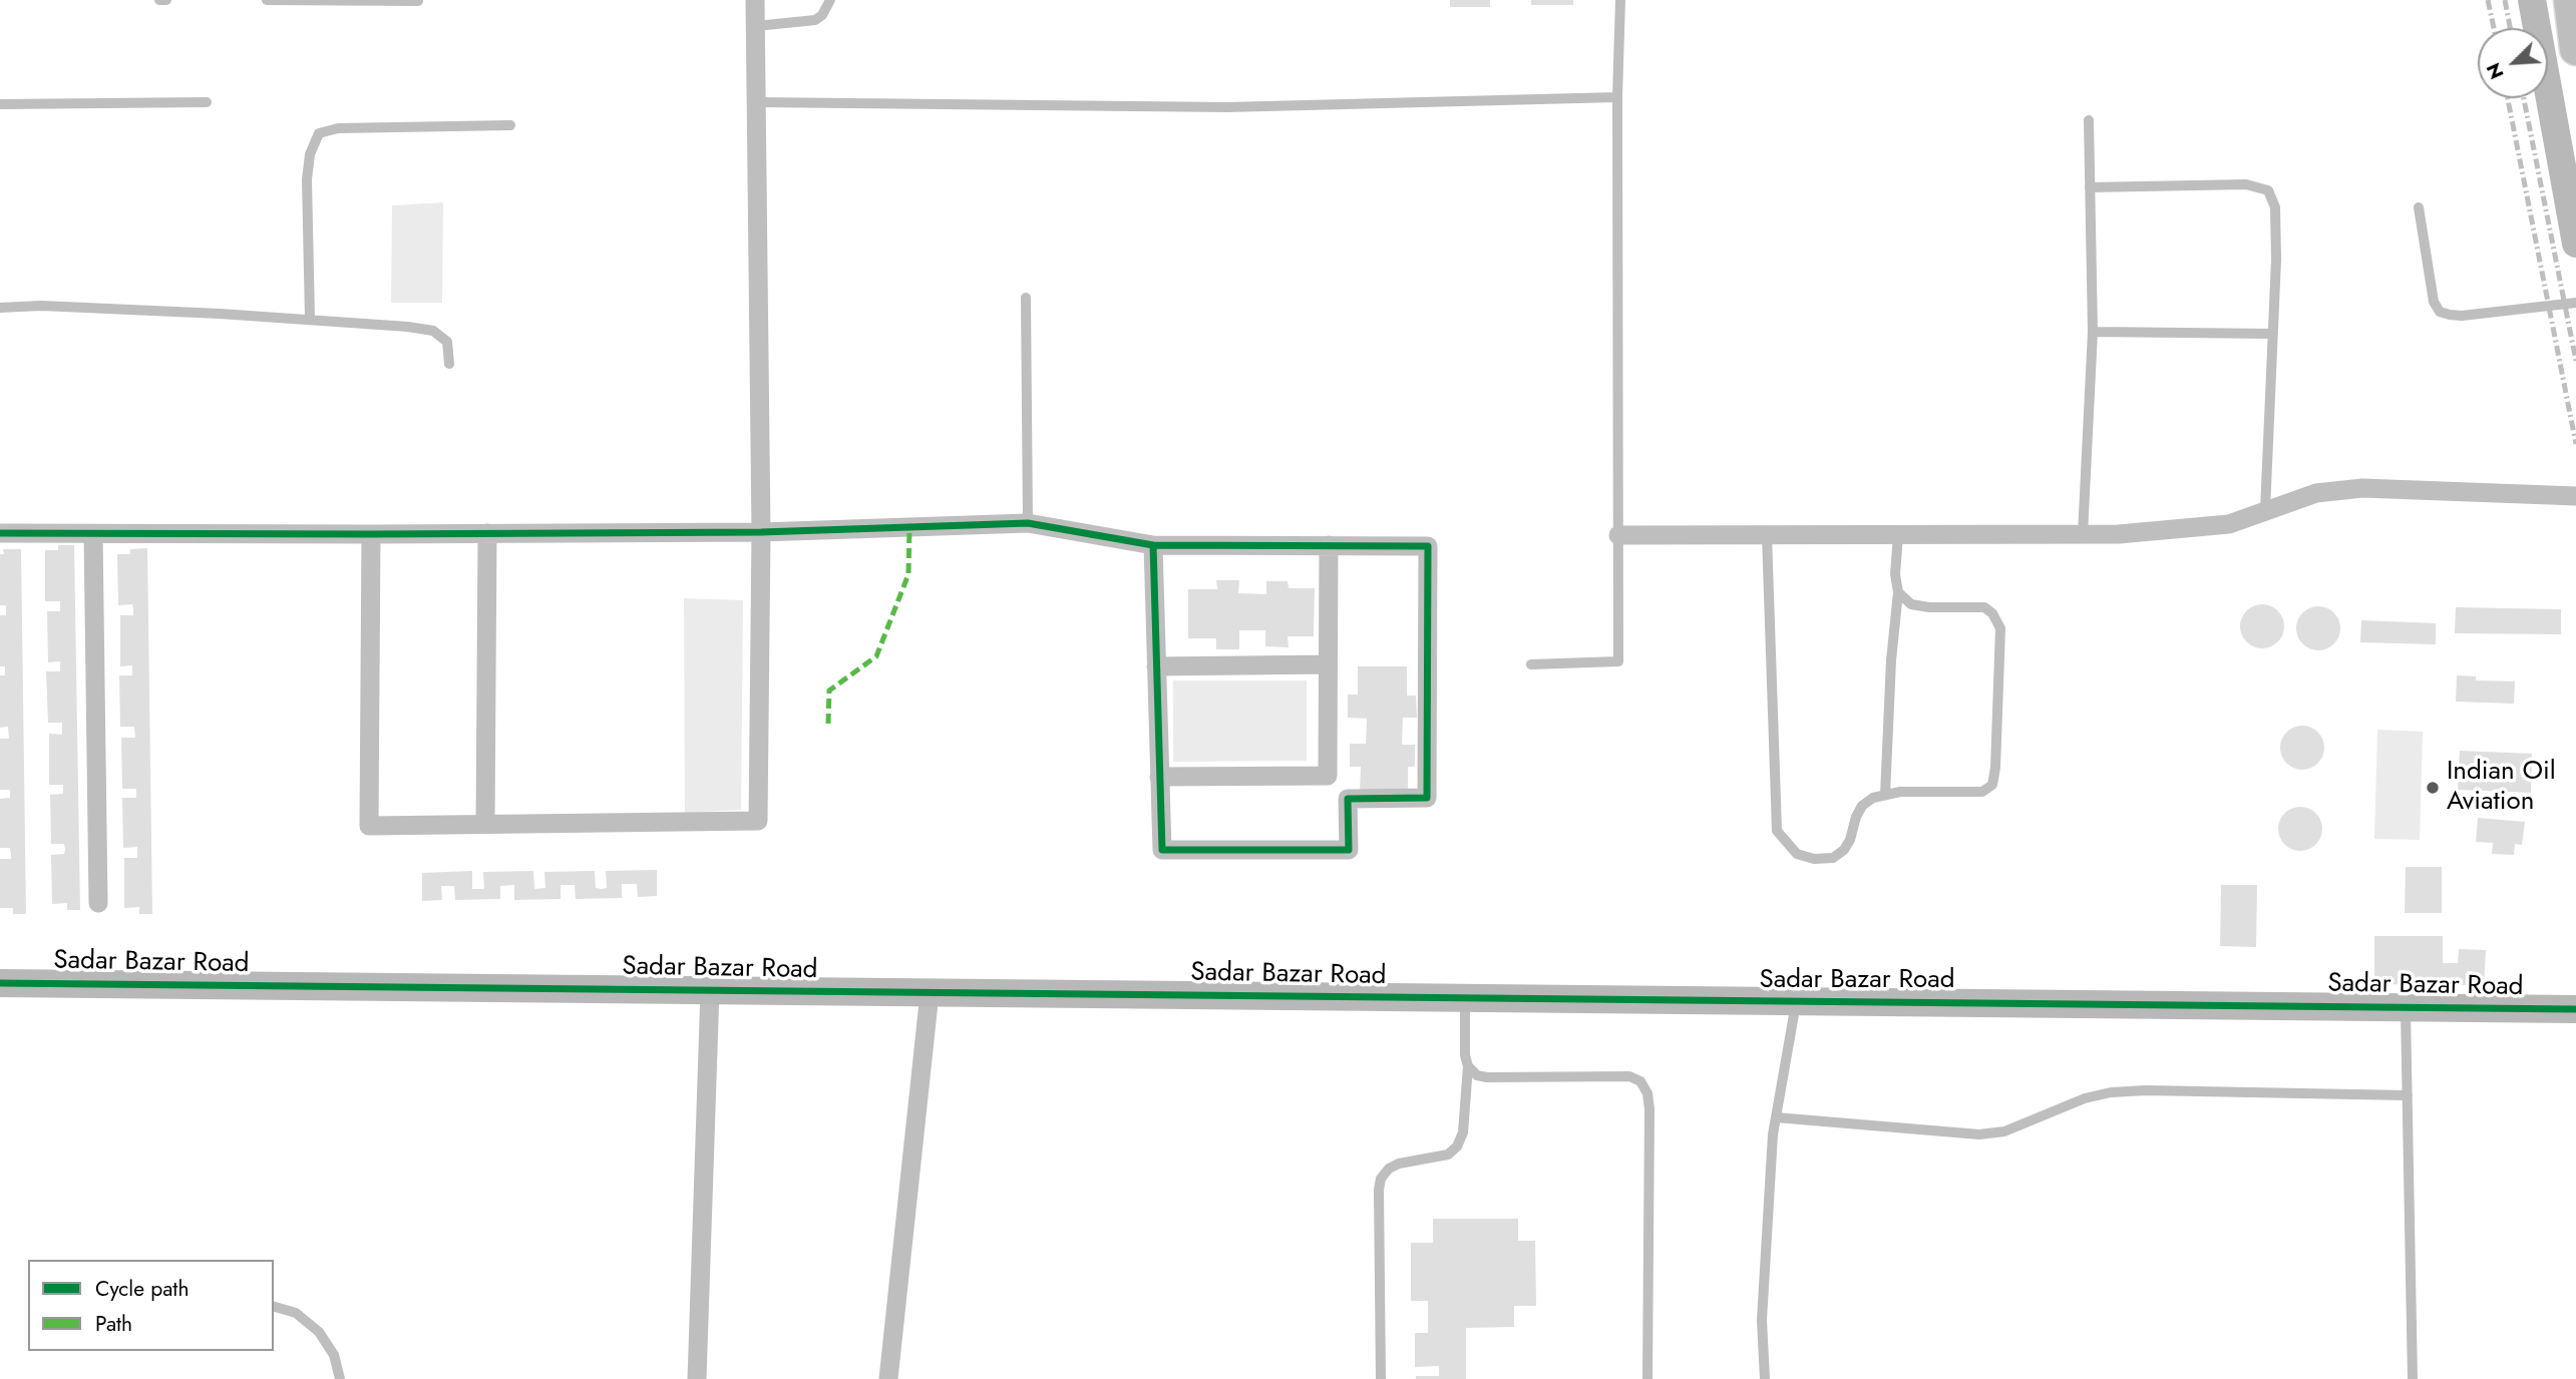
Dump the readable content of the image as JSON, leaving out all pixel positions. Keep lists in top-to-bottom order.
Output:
{
  "streets": {
    "street": ["Sadar Bazar Road"]
  },
  "places": ["Indian Oil Aviation"],
  "legend": ["Cycle path", "Path"],
  "north": "bottom left"
}
